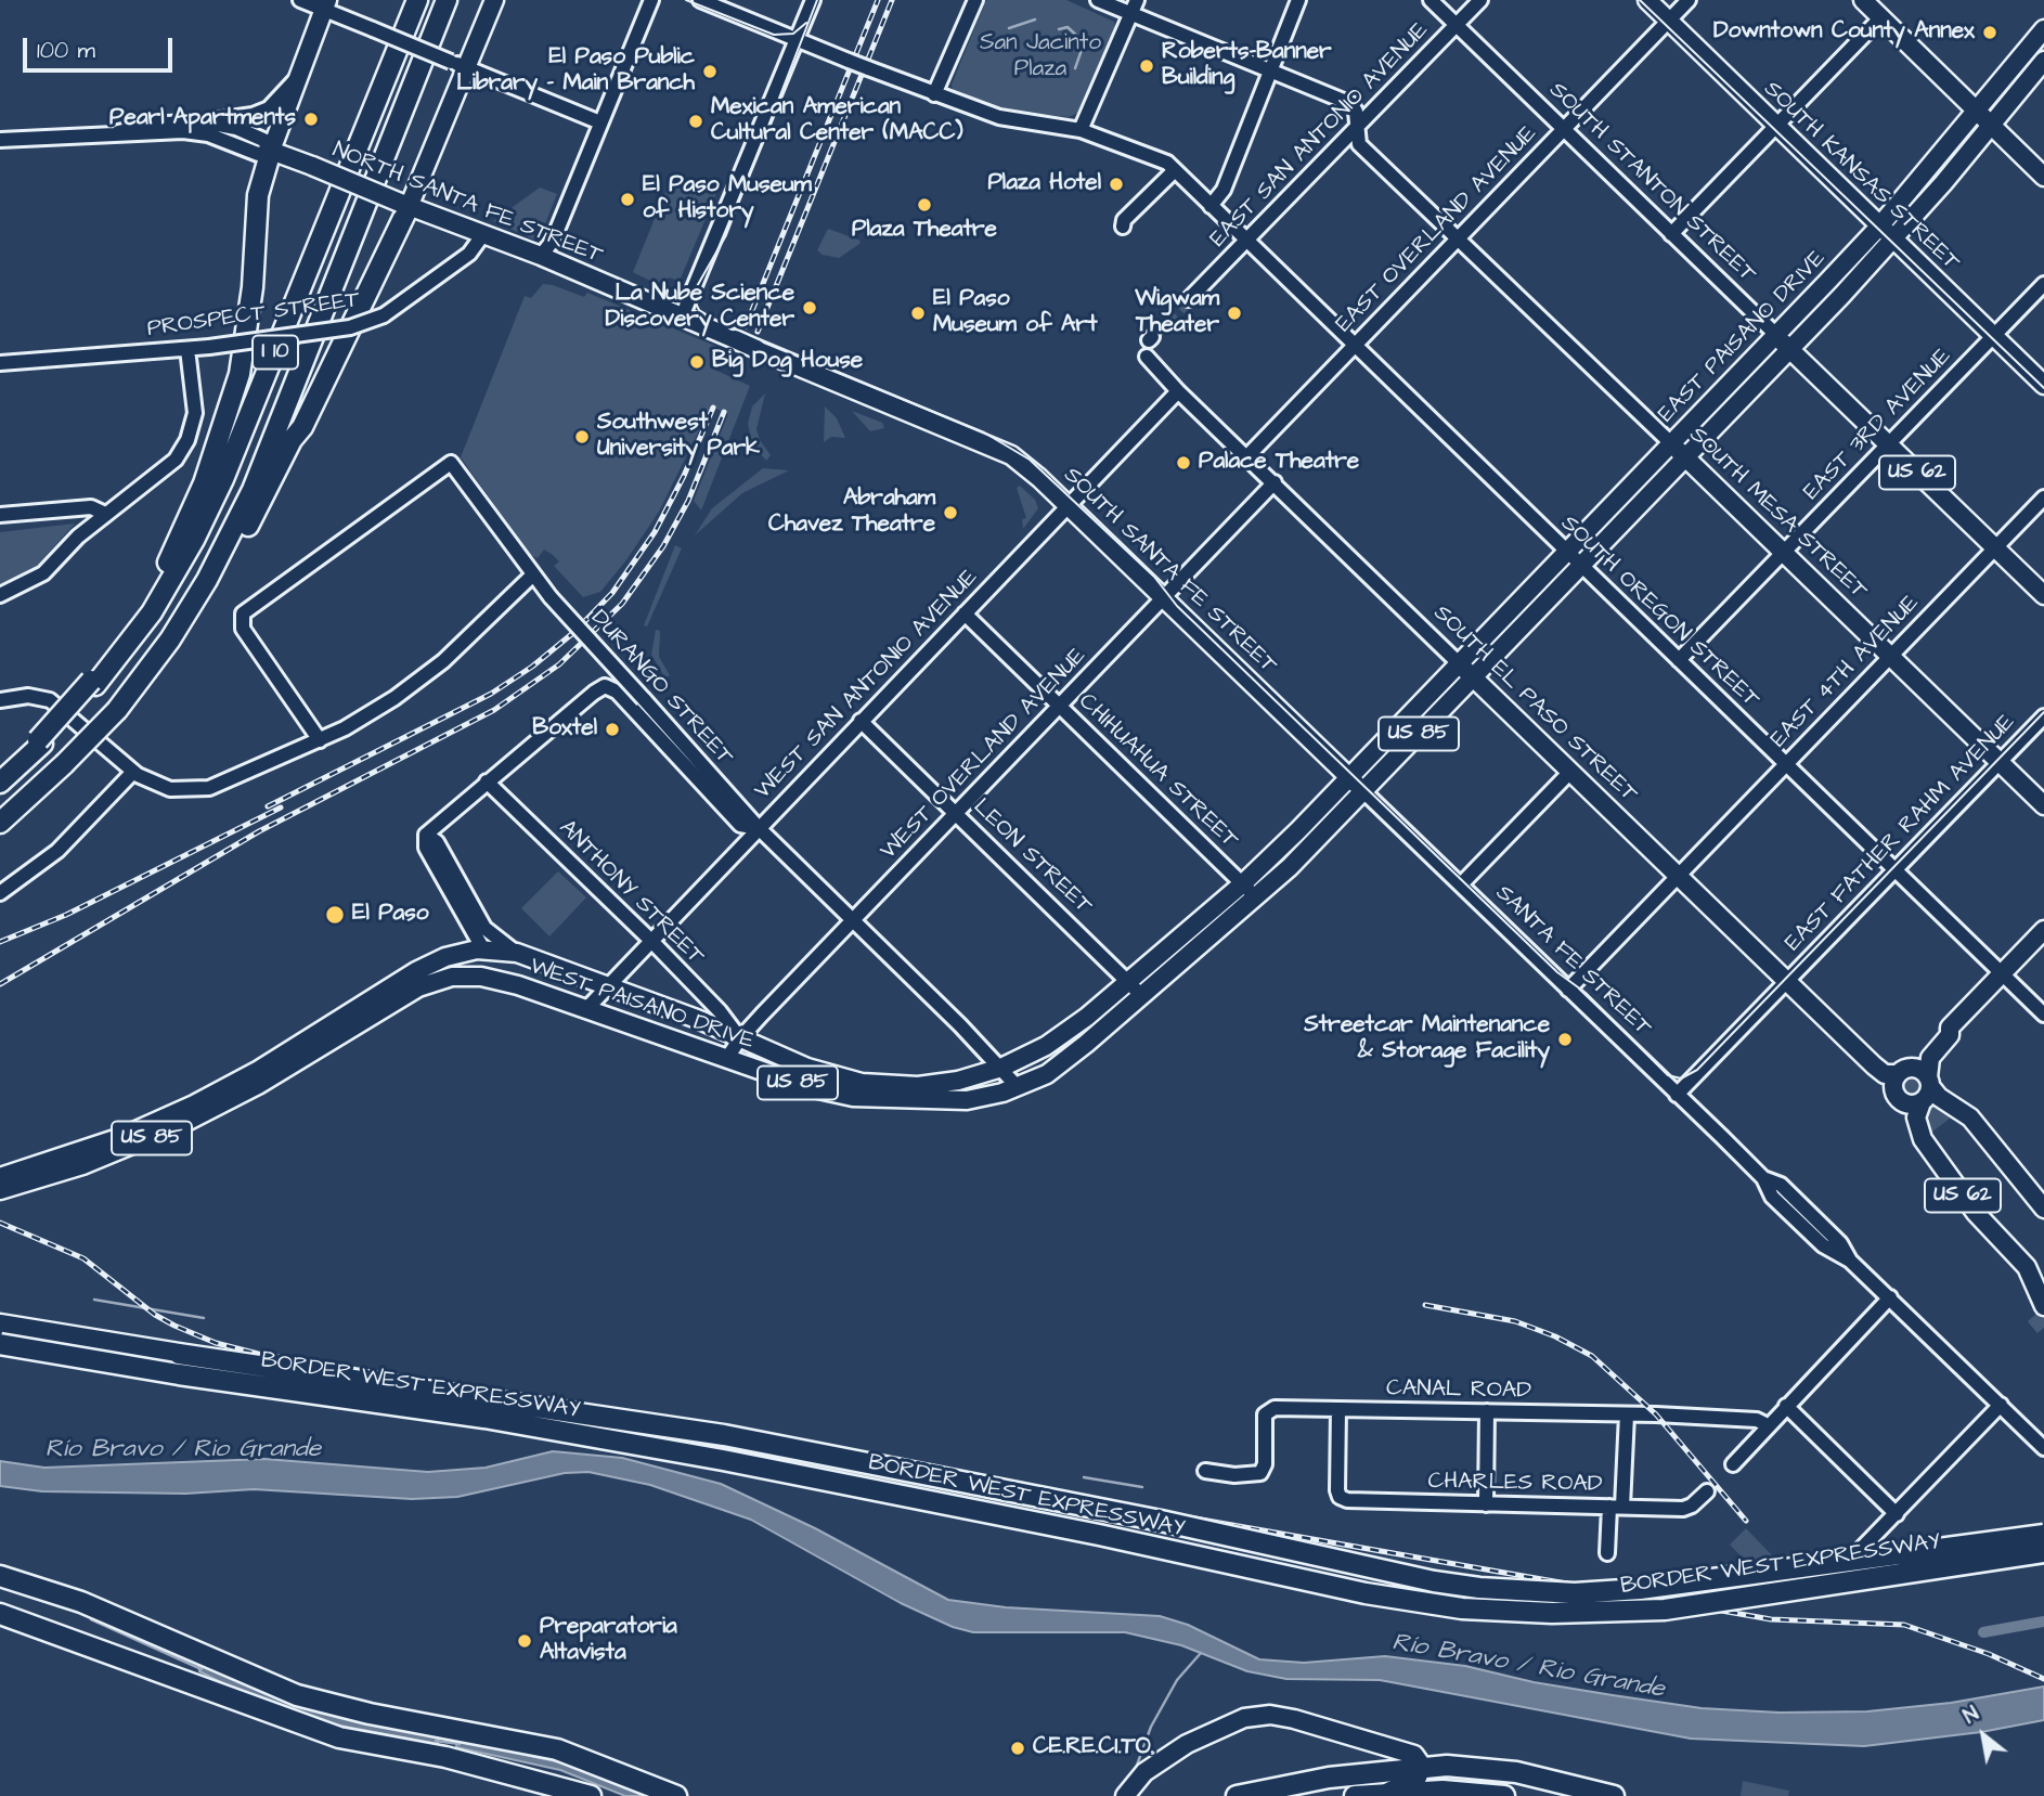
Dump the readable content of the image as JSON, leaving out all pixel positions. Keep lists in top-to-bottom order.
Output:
{
  "streets": {
    "highway": ["I 10", "BORDER WEST EXPRESSWAY"],
    "main road": [
      "SOUTH KANSAS STREET",
      "SOUTH STANTON STREET",
      "NORTH SANTA FE STREET",
      "EAST PAISANO DRIVE",
      "US 62",
      "SOUTH MESA STREET",
      "SOUTH SANTA FE STREET",
      "SOUTH EL PASO STREET",
      "US 85",
      "SANTA FE STREET",
      "WEST PAISANO DRIVE"
    ],
    "street": [
      "EAST SAN ANTONIO AVENUE",
      "EAST OVERLAND AVENUE",
      "PROSPECT STREET",
      "EAST 3RD AVENUE",
      "SOUTH OREGON STREET",
      "EAST 4TH AVENUE",
      "WEST SAN ANTONIO AVENUE",
      "DURANGO STREET",
      "WEST OVERLAND AVENUE",
      "CHIHUAHUA STREET",
      "EAST FATHER RAHM AVENUE",
      "LEON STREET",
      "ANTHONY STREET",
      "CANAL ROAD",
      "CHARLES ROAD"
    ]
  },
  "crossings": [
    ["EAST SAN ANTONIO AVENUE", "SOUTH STANTON STREET"],
    ["EAST SAN ANTONIO AVENUE", "SOUTH MESA STREET"],
    ["EAST SAN ANTONIO AVENUE", "SOUTH OREGON STREET"],
    ["SOUTH KANSAS STREET", "EAST OVERLAND AVENUE"],
    ["SOUTH KANSAS STREET", "EAST PAISANO DRIVE"],
    ["SOUTH KANSAS STREET", "EAST 3RD AVENUE"],
    ["SOUTH STANTON STREET", "EAST OVERLAND AVENUE"],
    ["SOUTH STANTON STREET", "EAST PAISANO DRIVE"],
    ["SOUTH STANTON STREET", "EAST 3RD AVENUE"],
    ["SOUTH STANTON STREET", "EAST 4TH AVENUE"],
    ["NORTH SANTA FE STREET", "PROSPECT STREET"],
    ["NORTH SANTA FE STREET", "SOUTH SANTA FE STREET"],
    ["EAST OVERLAND AVENUE", "SOUTH MESA STREET"],
    ["EAST OVERLAND AVENUE", "SOUTH OREGON STREET"],
    ["EAST OVERLAND AVENUE", "SOUTH EL PASO STREET"],
    ["EAST PAISANO DRIVE", "SOUTH MESA STREET"],
    ["EAST PAISANO DRIVE", "SOUTH OREGON STREET"],
    ["EAST PAISANO DRIVE", "SOUTH EL PASO STREET"],
    ["EAST PAISANO DRIVE", "WEST PAISANO DRIVE"],
    ["EAST 3RD AVENUE", "SOUTH MESA STREET"],
    ["EAST 3RD AVENUE", "SOUTH OREGON STREET"],
    ["US 62", "SOUTH EL PASO STREET"],
    ["SOUTH MESA STREET", "EAST 4TH AVENUE"],
    ["SOUTH MESA STREET", "EAST FATHER RAHM AVENUE"],
    ["SOUTH SANTA FE STREET", "WEST SAN ANTONIO AVENUE"],
    ["SOUTH SANTA FE STREET", "WEST OVERLAND AVENUE"],
    ["SOUTH SANTA FE STREET", "SANTA FE STREET"],
    ["SOUTH SANTA FE STREET", "WEST PAISANO DRIVE"],
    ["SOUTH OREGON STREET", "EAST 4TH AVENUE"],
    ["SOUTH OREGON STREET", "EAST FATHER RAHM AVENUE"],
    ["EAST 4TH AVENUE", "SOUTH EL PASO STREET"],
    ["EAST 4TH AVENUE", "SANTA FE STREET"],
    ["WEST SAN ANTONIO AVENUE", "DURANGO STREET"],
    ["WEST SAN ANTONIO AVENUE", "SOUTH EL PASO STREET"],
    ["WEST SAN ANTONIO AVENUE", "CHIHUAHUA STREET"],
    ["WEST SAN ANTONIO AVENUE", "LEON STREET"],
    ["WEST SAN ANTONIO AVENUE", "ANTHONY STREET"],
    ["WEST SAN ANTONIO AVENUE", "WEST PAISANO DRIVE"],
    ["DURANGO STREET", "WEST OVERLAND AVENUE"],
    ["DURANGO STREET", "WEST PAISANO DRIVE"],
    ["SOUTH EL PASO STREET", "WEST OVERLAND AVENUE"],
    ["SOUTH EL PASO STREET", "EAST FATHER RAHM AVENUE"],
    ["SOUTH EL PASO STREET", "WEST PAISANO DRIVE"],
    ["WEST OVERLAND AVENUE", "CHIHUAHUA STREET"],
    ["WEST OVERLAND AVENUE", "LEON STREET"],
    ["WEST OVERLAND AVENUE", "ANTHONY STREET"],
    ["WEST OVERLAND AVENUE", "WEST PAISANO DRIVE"],
    ["CHIHUAHUA STREET", "WEST PAISANO DRIVE"],
    ["EAST FATHER RAHM AVENUE", "SANTA FE STREET"],
    ["LEON STREET", "WEST PAISANO DRIVE"],
    ["ANTHONY STREET", "WEST PAISANO DRIVE"],
    ["SANTA FE STREET", "WEST PAISANO DRIVE"],
    ["CANAL ROAD", "CHARLES ROAD"]
  ],
  "water": ["Río Bravo / Rio Grande"],
  "parks": ["San Jacinto Plaza"],
  "places": [
    "Downtown County Annex",
    "Roberts-Banner Building",
    "El Paso Public Library - Main Branch",
    "Pearl Apartments",
    "Mexican American Cultural Center (MACC)",
    "Plaza Hotel",
    "El Paso Museum of History",
    "Plaza Theatre",
    "La Nube Science Discovery Center",
    "El Paso Museum of Art",
    "Wigwam Theater",
    "Big Dog House",
    "Southwest University Park",
    "Palace Theatre",
    "Abraham Chavez Theatre",
    "Boxtel",
    "El Paso",
    "Streetcar Maintenance & Storage Facility",
    "Preparatoria Altavista",
    "CE.RE.CI.TO."
  ],
  "scale_bar": "100 m",
  "north": "top left"
}
